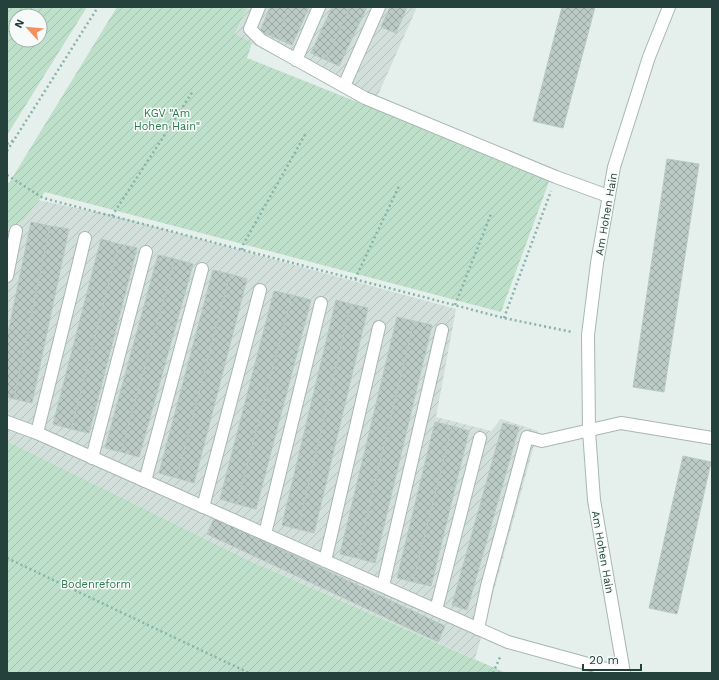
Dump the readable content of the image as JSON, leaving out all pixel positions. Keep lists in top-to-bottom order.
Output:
{
  "streets": {
    "street": ["Am Hohen Hain"]
  },
  "parks": ["KGV \"Am Hohen Hain\"", "Bodenreform"],
  "scale_bar": "20 m",
  "north": "top left"
}
